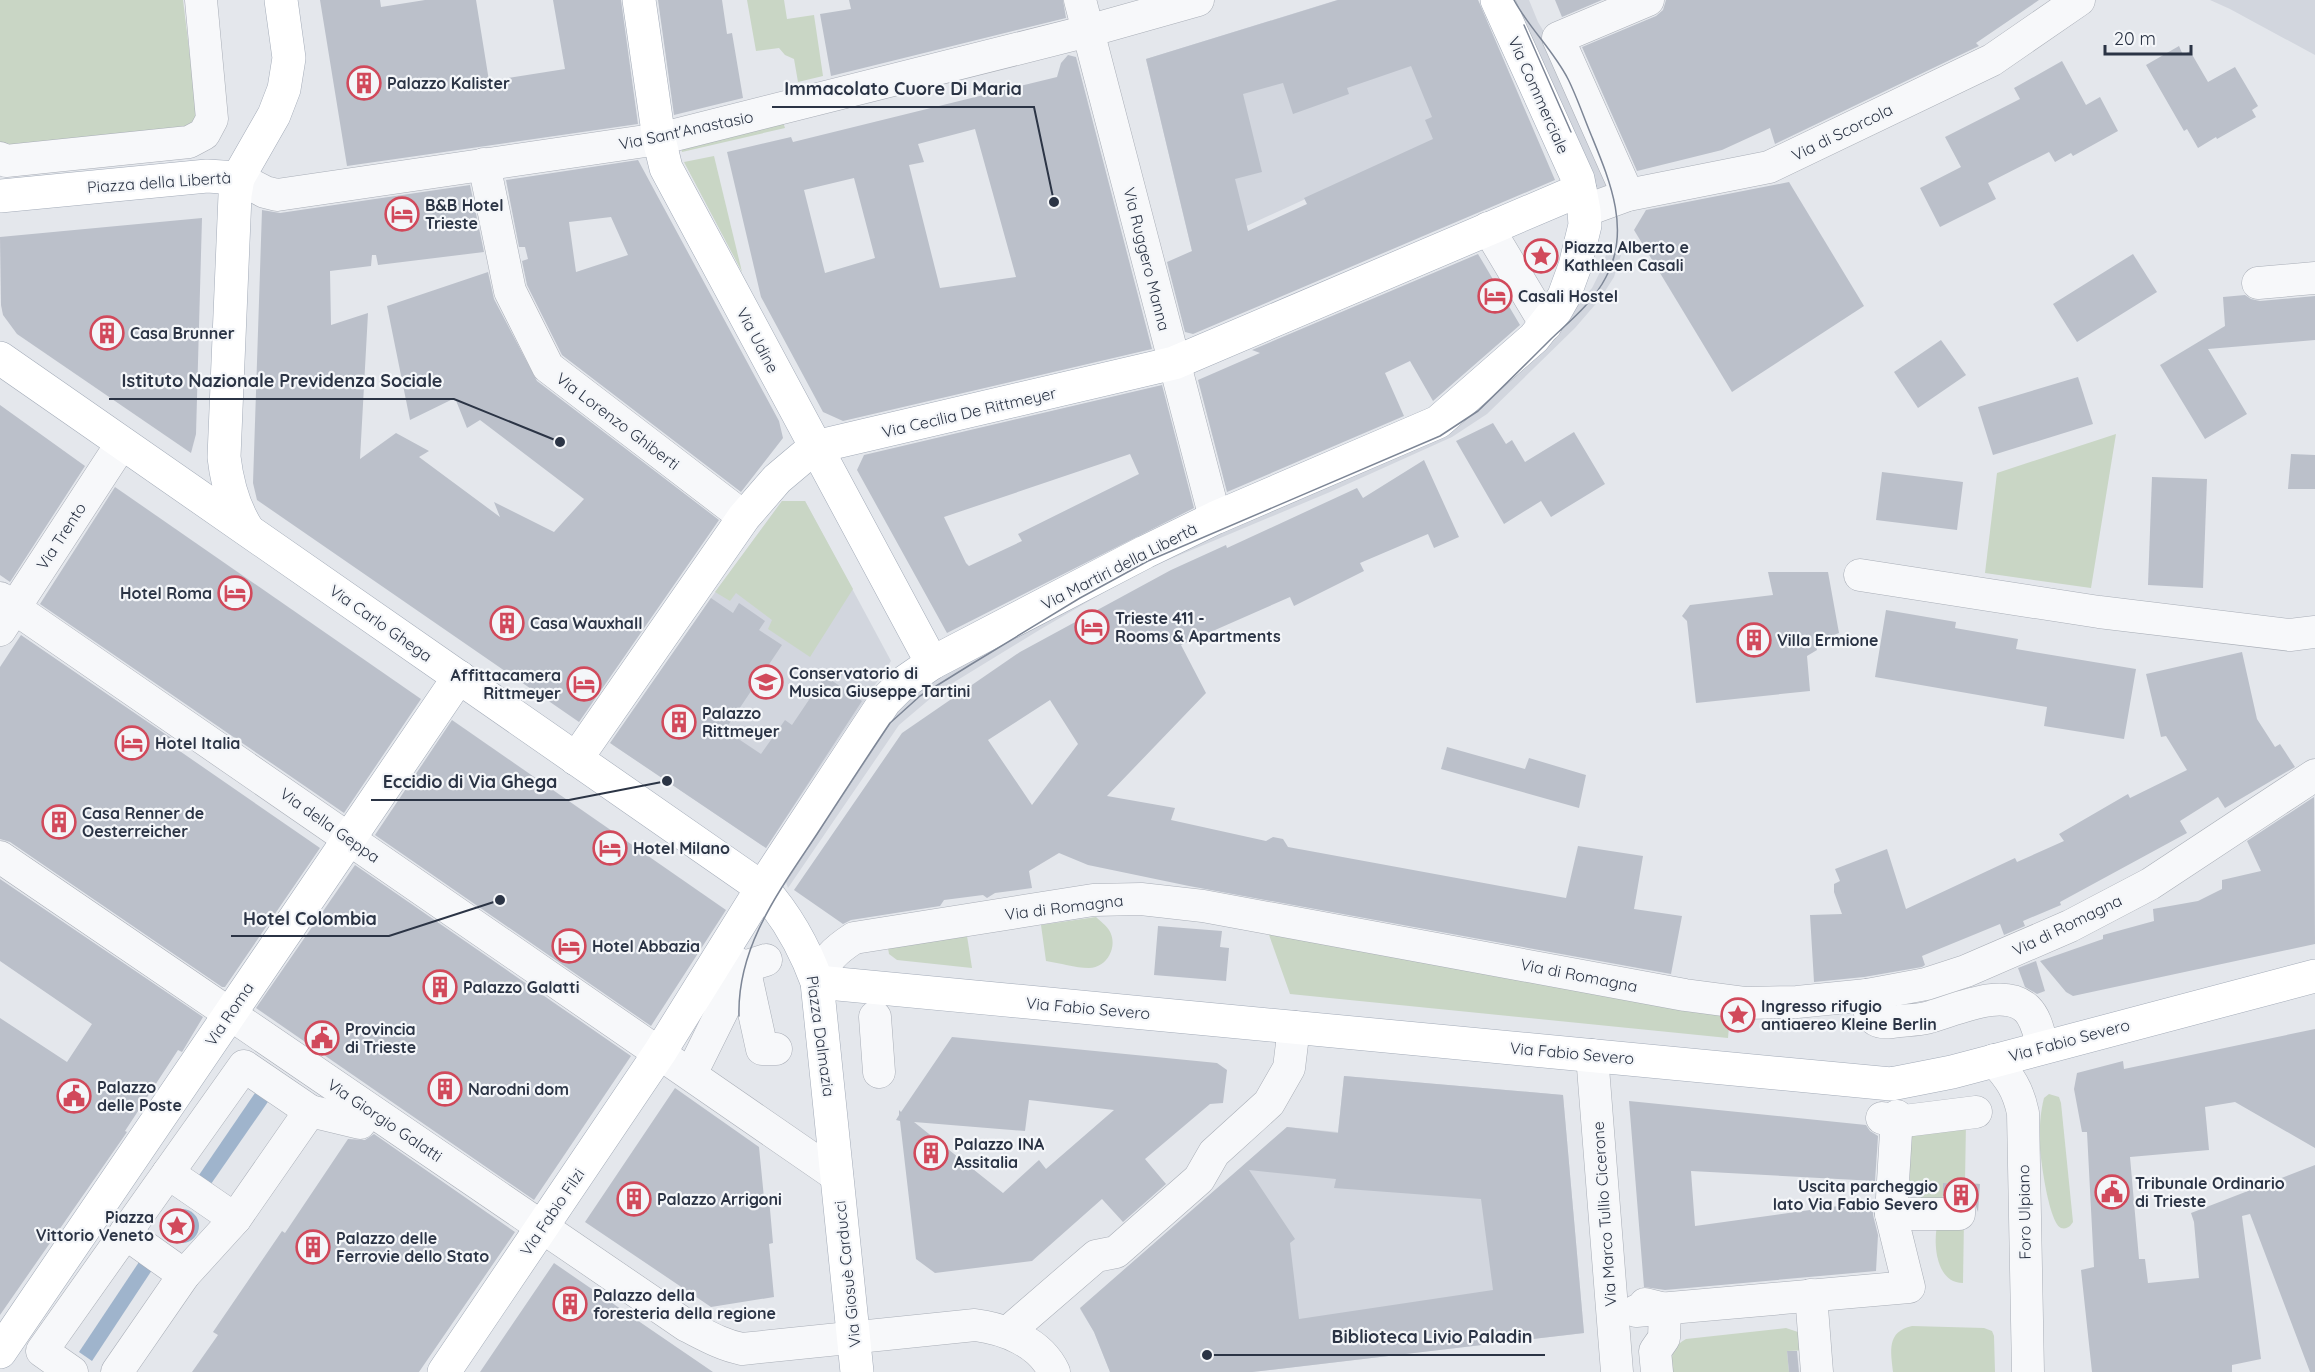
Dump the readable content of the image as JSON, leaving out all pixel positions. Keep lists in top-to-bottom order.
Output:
{
  "streets": {
    "main road": [
      "Via Commerciale",
      "Piazza della Libertà",
      "Via Udine",
      "Via Cecilia De Rittmeyer",
      "Via Martiri della Libertà",
      "Via Carlo Ghega",
      "Via Fabio Severo",
      "Via Roma",
      "Piazza Dalmazia",
      "Via Fabio Filzi",
      "Via Giosuè Carducci"
    ],
    "street": [
      "Via Sant'Anastasio",
      "Via di Scorcola",
      "Via Ruggero Manna",
      "Via Lorenzo Ghiberti",
      "Via Trento",
      "Via della Geppa",
      "Via di Romagna",
      "Via Giorgio Galatti",
      "Foro Ulpiano",
      "Via Marco Tullio Cicerone"
    ]
  },
  "crossings": [
    ["Via Commerciale", "Via di Scorcola"],
    ["Via Sant'Anastasio", "Piazza della Libertà"],
    ["Via Sant'Anastasio", "Via Ruggero Manna"],
    ["Via Sant'Anastasio", "Via Udine"],
    ["Via Sant'Anastasio", "Via Lorenzo Ghiberti"],
    ["Via Ruggero Manna", "Via Cecilia De Rittmeyer"],
    ["Via Ruggero Manna", "Via Martiri della Libertà"],
    ["Via Udine", "Via Cecilia De Rittmeyer"],
    ["Via Udine", "Via Martiri della Libertà"],
    ["Via Cecilia De Rittmeyer", "Via Lorenzo Ghiberti"],
    ["Via Cecilia De Rittmeyer", "Via Carlo Ghega"],
    ["Via Trento", "Via Carlo Ghega"],
    ["Via Trento", "Via della Geppa"],
    ["Via Martiri della Libertà", "Via Carlo Ghega"],
    ["Via Martiri della Libertà", "Piazza Dalmazia"],
    ["Via Carlo Ghega", "Via Roma"],
    ["Via Carlo Ghega", "Piazza Dalmazia"],
    ["Via della Geppa", "Via Roma"],
    ["Via della Geppa", "Via Fabio Filzi"],
    ["Via di Romagna", "Via Fabio Severo"],
    ["Via di Romagna", "Piazza Dalmazia"],
    ["Via Fabio Severo", "Piazza Dalmazia"],
    ["Via Fabio Severo", "Foro Ulpiano"],
    ["Via Fabio Severo", "Via Marco Tullio Cicerone"],
    ["Via Roma", "Via Giorgio Galatti"],
    ["Piazza Dalmazia", "Via Giosuè Carducci"],
    ["Via Giorgio Galatti", "Via Fabio Filzi"],
    ["Via Giorgio Galatti", "Via Giosuè Carducci"]
  ],
  "places": {
    "building": [
      "Palazzo Kalister",
      "Casa Brunner",
      "Casa Wauxhall",
      "Villa Ermione",
      "Palazzo Rittmeyer",
      "Casa Renner de Oesterreicher",
      "Palazzo Galatti",
      "Narodni dom",
      "Palazzo INA Assitalia",
      "Uscita parcheggio lato Via Fabio Severo",
      "Palazzo Arrigoni",
      "Palazzo delle Ferrovie dello Stato",
      "Palazzo della foresteria della regione"
    ],
    "other": [
      "Immacolato Cuore Di Maria",
      "Istituto Nazionale Previdenza Sociale",
      "Eccidio di Via Ghega",
      "Hotel Colombia",
      "Biblioteca Livio Paladin"
    ],
    "hotel": [
      "B&B Hotel Trieste",
      "Casali Hostel",
      "Hotel Roma",
      "Trieste 411 - Rooms & Apartments",
      "Affittacamera Rittmeyer",
      "Hotel Italia",
      "Hotel Milano",
      "Hotel Abbazia"
    ],
    "place": ["Piazza Alberto e Kathleen Casali", "Ingresso rifugio antiaereo Kleine Berlin", "Piazza Vittorio Veneto"],
    "school or university": ["Conservatorio di Musica Giuseppe Tartini"],
    "public building": ["Provincia di Trieste", "Palazzo delle Poste", "Tribunale Ordinario di Trieste"]
  },
  "scale_bar": "20 m"
}
